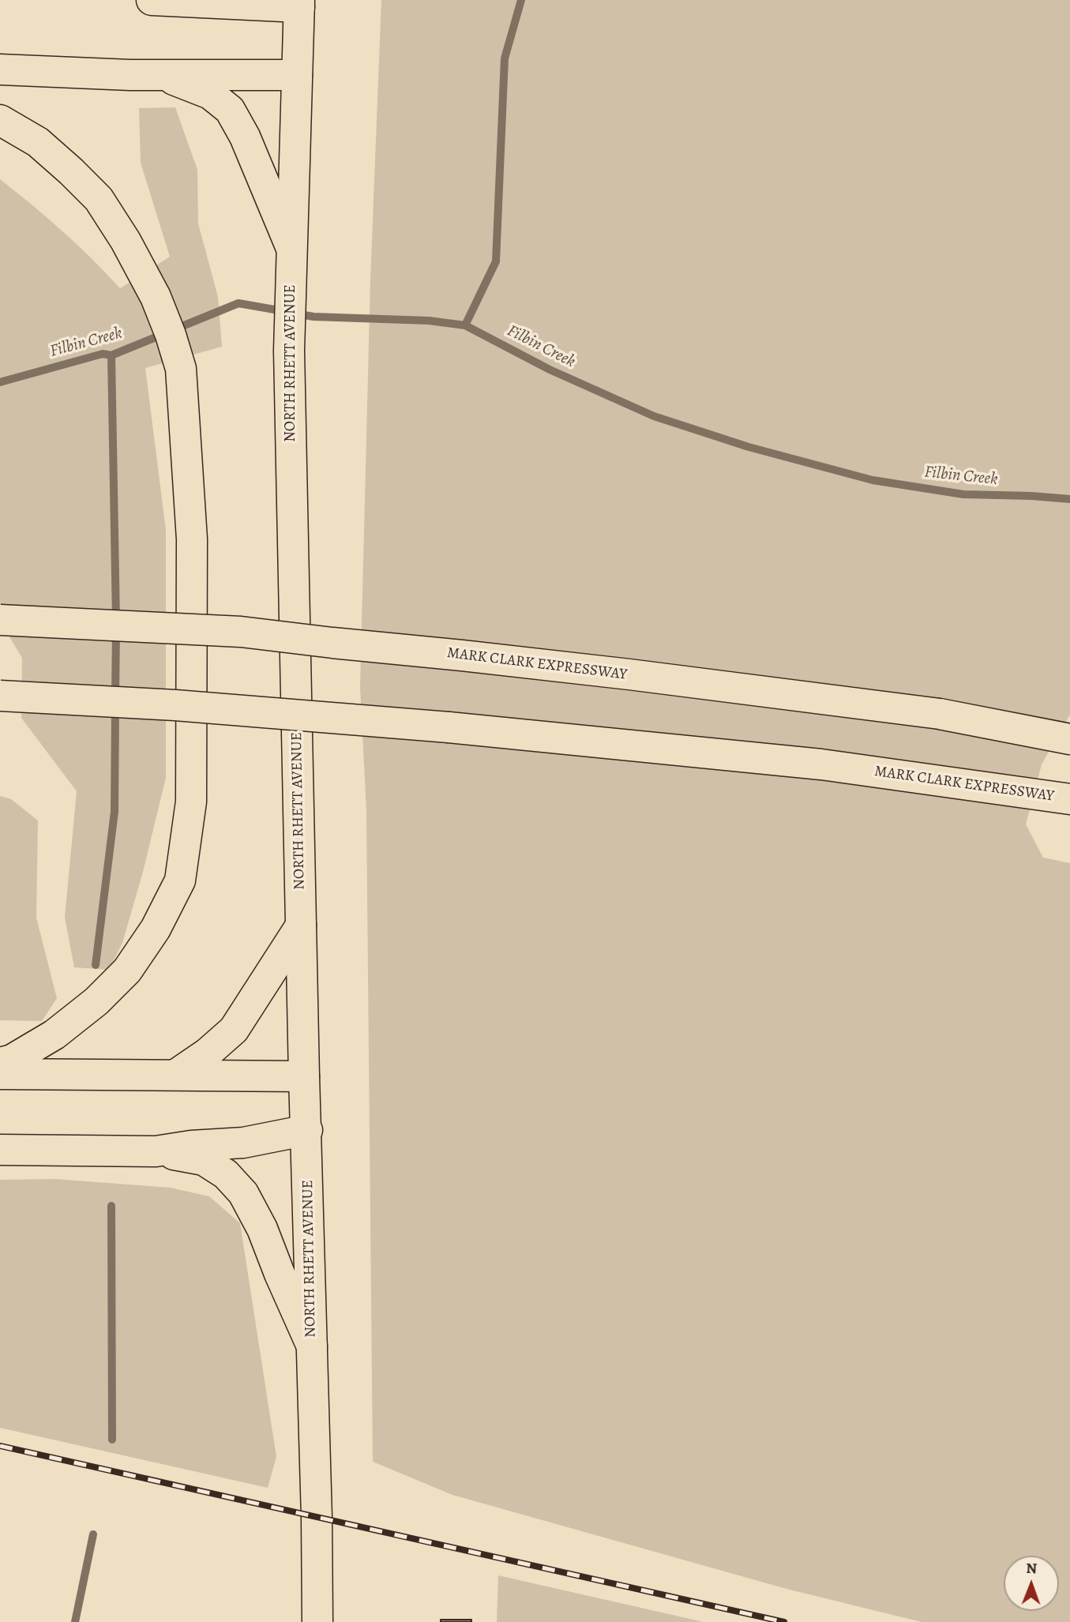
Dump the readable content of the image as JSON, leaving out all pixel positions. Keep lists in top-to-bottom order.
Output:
{
  "streets": {
    "main road": ["NORTH RHETT AVENUE", "MARK CLARK EXPRESSWAY"]
  },
  "water": ["Filbin Creek"],
  "north": "top"
}
